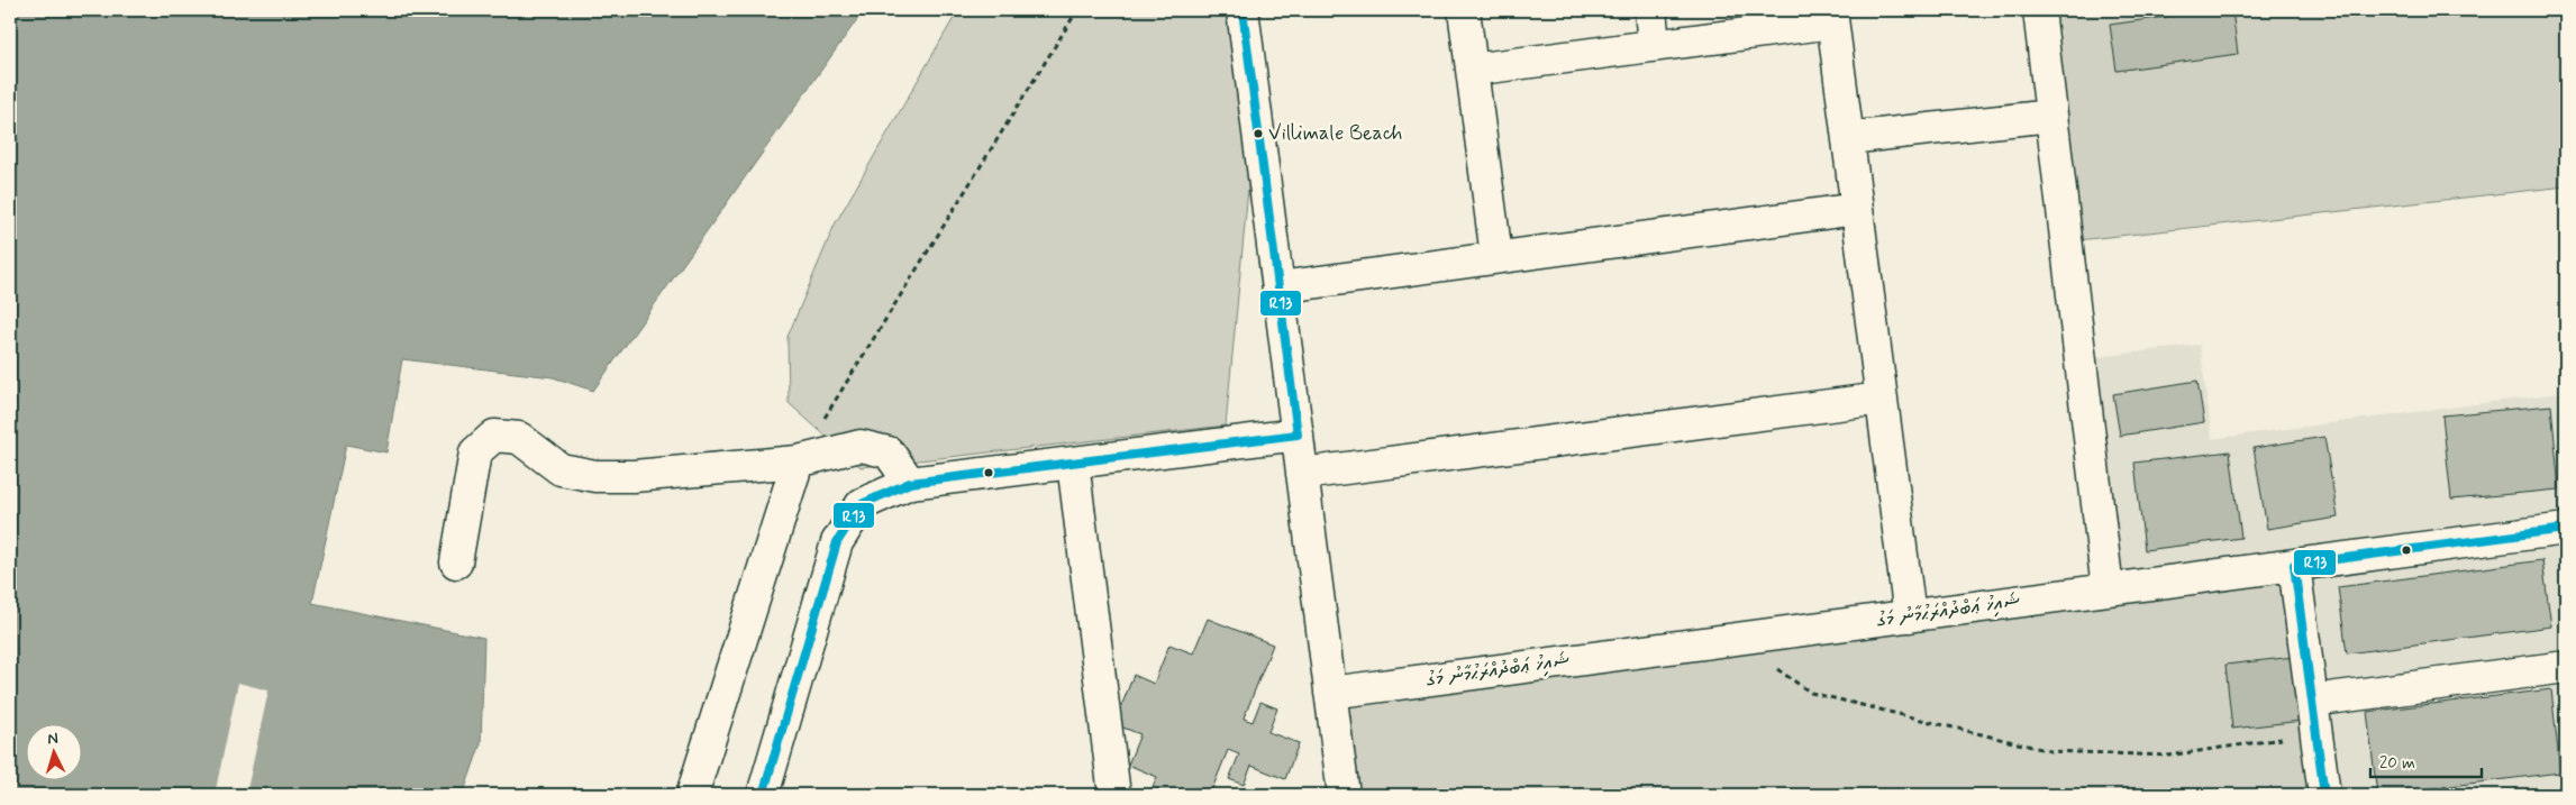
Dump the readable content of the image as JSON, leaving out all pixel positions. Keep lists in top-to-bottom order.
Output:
{
  "streets": {
    "street": ["ޝައިިޚު ޢަބްދުއްރަޙުމާނު މަގު"]
  },
  "places": ["Villimale Beach"],
  "lines": ["transit line R13"],
  "scale_bar": "20 m",
  "north": "top"
}
